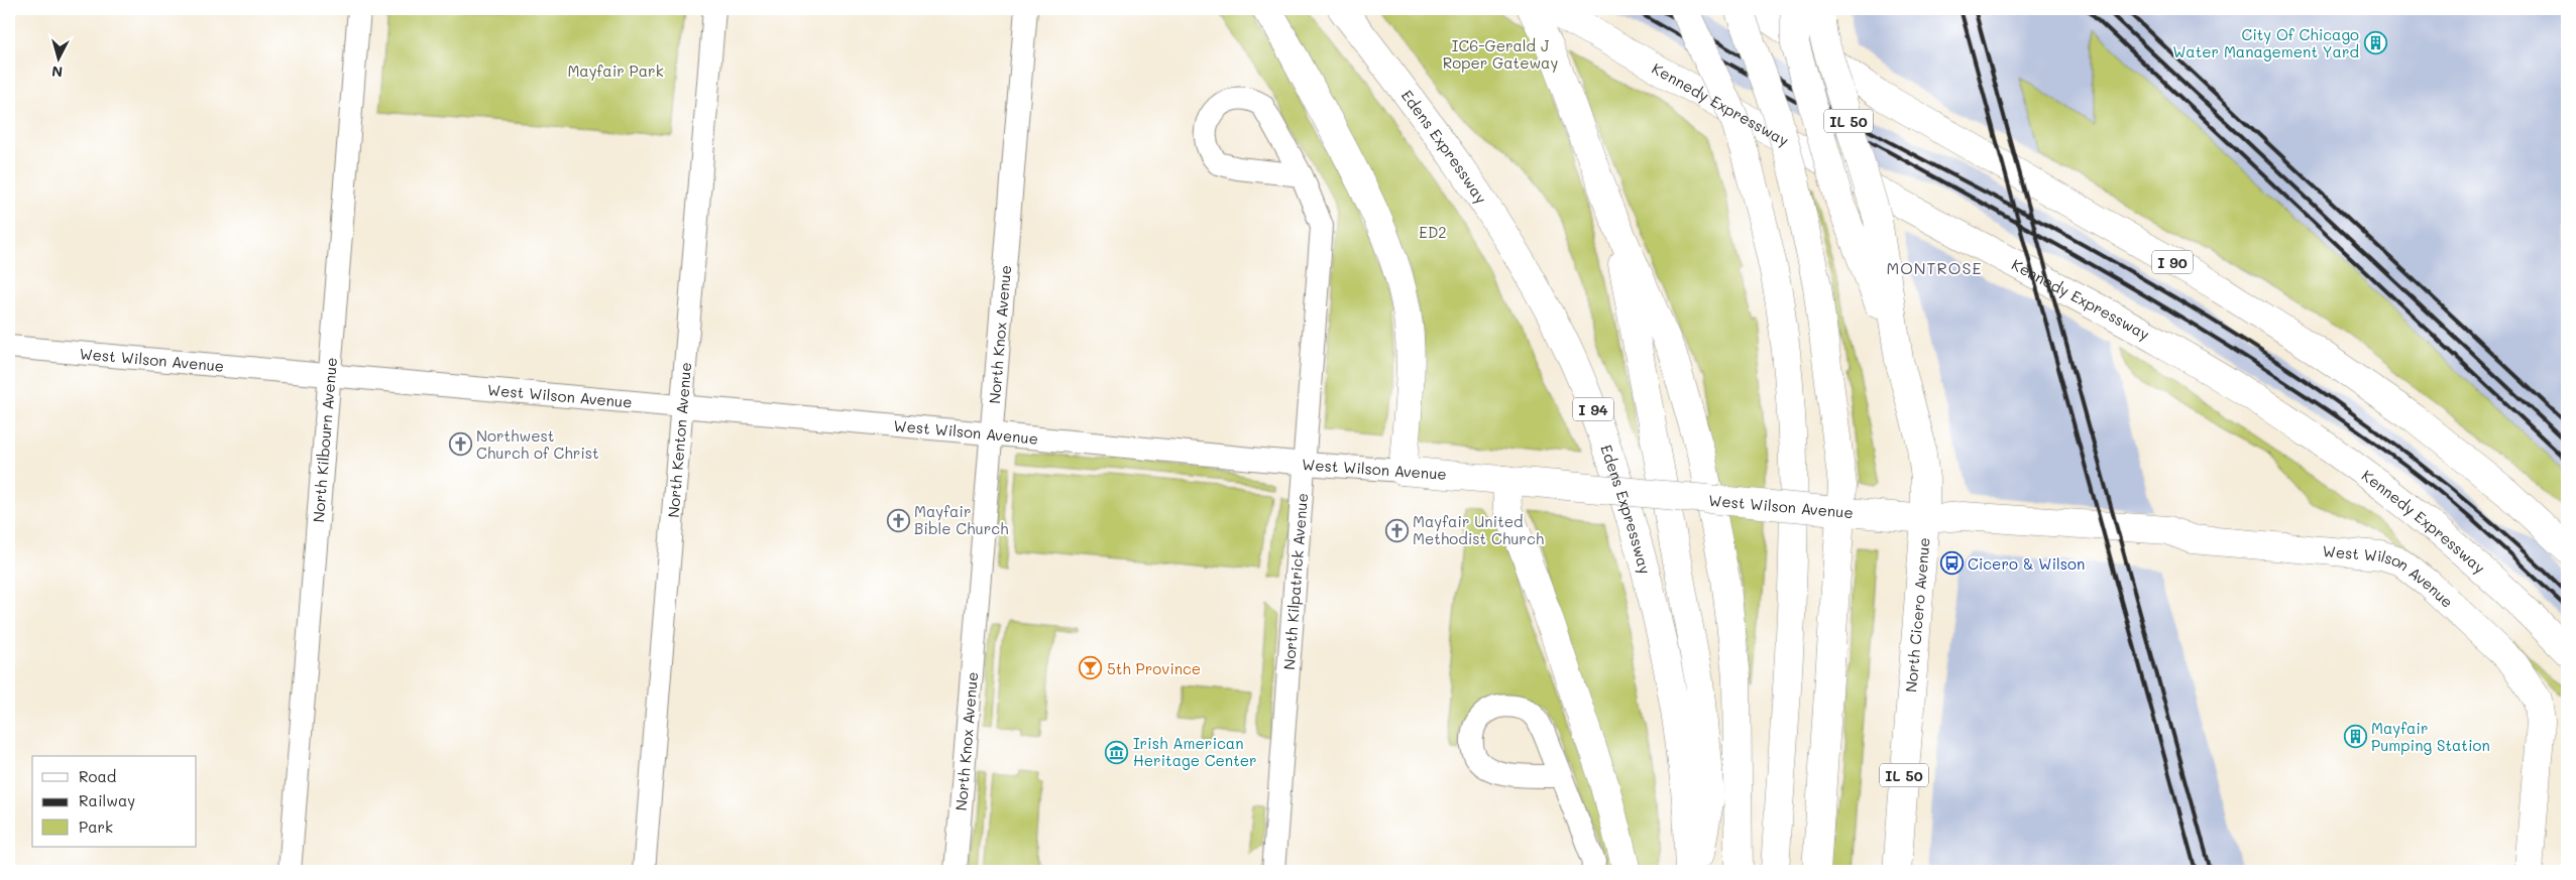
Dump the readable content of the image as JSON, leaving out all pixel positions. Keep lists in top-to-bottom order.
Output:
{
  "streets": {
    "main road": [
      "Kennedy Expressway",
      "IL 50",
      "Edens Expressway",
      "I 90",
      "West Wilson Avenue",
      "I 94",
      "North Cicero Avenue"
    ],
    "street": [
      "North Knox Avenue",
      "North Kenton Avenue",
      "North Kilbourn Avenue",
      "North Kilpatrick Avenue"
    ]
  },
  "crossings": [
    ["North Knox Avenue", "West Wilson Avenue"],
    ["West Wilson Avenue", "North Kenton Avenue"],
    ["West Wilson Avenue", "North Kilbourn Avenue"],
    ["West Wilson Avenue", "North Kilpatrick Avenue"],
    ["West Wilson Avenue", "North Cicero Avenue"]
  ],
  "districts": ["MONTROSE"],
  "parks": ["IC6-Gerald J Roper Gateway", "Mayfair Park", "ED2"],
  "places": {
    "building": ["City Of Chicago Water Management Yard", "Mayfair Pumping Station"],
    "church": ["Northwest Church of Christ", "Mayfair Bible Church", "Mayfair United Methodist Church"],
    "bus stop": ["Cicero & Wilson"],
    "bar": ["5th Province"],
    "museum": ["Irish American Heritage Center"]
  },
  "legend": ["Road", "Railway", "Park"],
  "north": "bottom"
}
